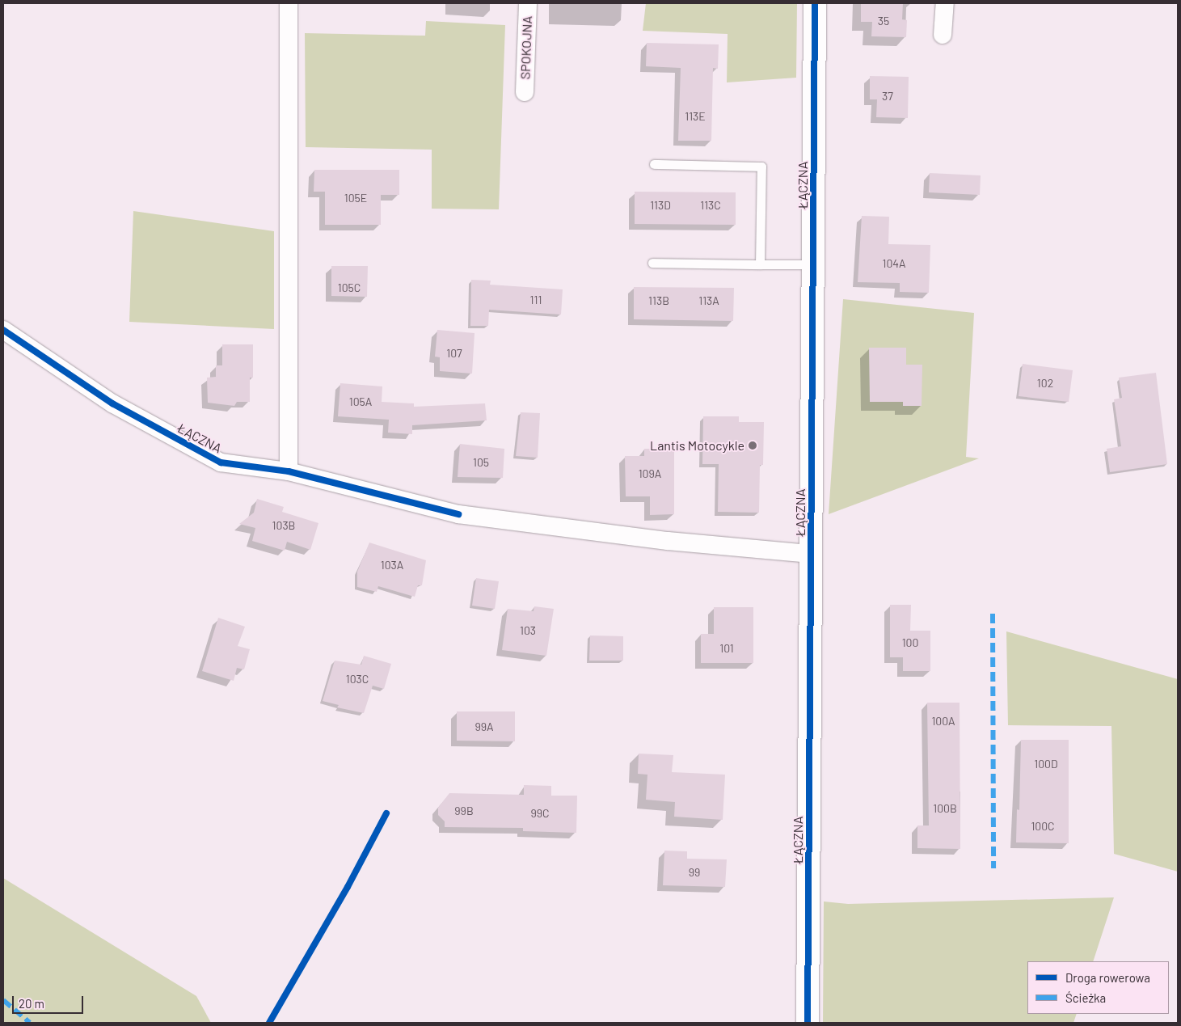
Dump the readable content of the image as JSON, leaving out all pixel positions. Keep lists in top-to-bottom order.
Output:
{
  "streets": {
    "street": ["SPOKOJNA", "ŁĄCZNA"]
  },
  "places": ["Lantis Motocykle"],
  "house_numbers": [
    "35",
    "37",
    "113E",
    "105E",
    "113D",
    "113C",
    "104A",
    "105C",
    "111",
    "113B",
    "113A",
    "107",
    "102",
    "105A",
    "105",
    "109A",
    "103B",
    "103A",
    "103",
    "100",
    "101",
    "103C",
    "100A",
    "99A",
    "100D",
    "100B",
    "99B",
    "99C",
    "100C",
    "99"
  ],
  "legend": ["Droga rowerowa", "Ścieżka"],
  "scale_bar": "20 m"
}
